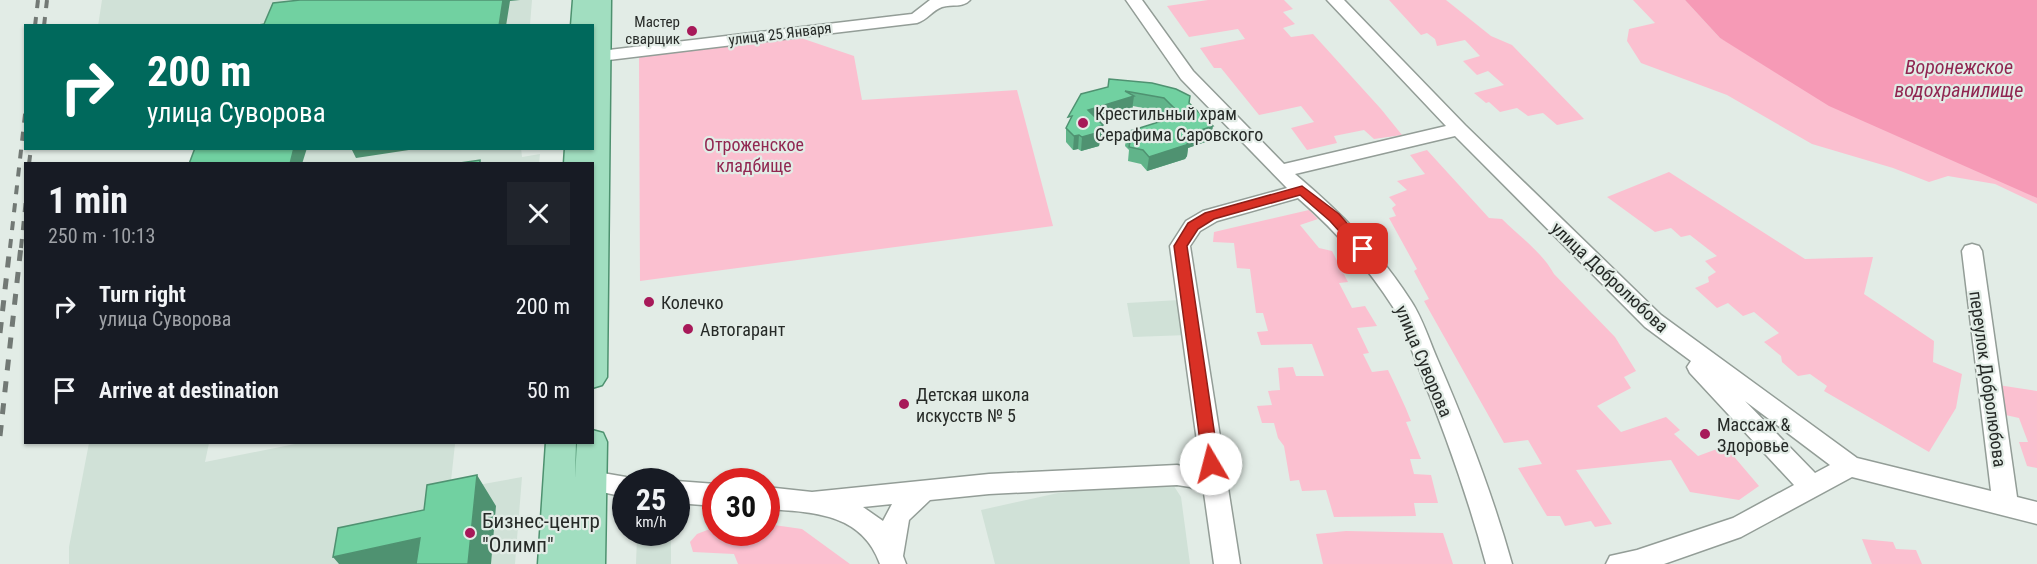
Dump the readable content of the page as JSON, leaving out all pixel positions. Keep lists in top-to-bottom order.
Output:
{
  "streets": {
    "street": [
      "улица 25 Января",
      "улица Добролюбова",
      "улица Суворова",
      "переулок Добролюбова"
    ]
  },
  "crossings": [
    ["улица Добролюбова", "переулок Добролюбова"]
  ],
  "water": ["Воронежское водохранилище"],
  "parks": ["Отроженское кладбище"],
  "places": [
    "Мастер сварщик",
    "Крестильный храм Серафима Саровского",
    "Колечко",
    "Автогарант",
    "Детская школа искусств № 5",
    "Массаж & Здоровье",
    "Бизнес-центр \"Олимп\""
  ],
  "page": {
    "turn": ["200 m", "улица Суворова"],
    "heading": ["1 min", "250 m · 10:13"],
    "list": [
      {
        "name": "Turn right",
        "note": "улица Суворова",
        "value": "200 m"
      },
      {
        "name": "Arrive at destination",
        "value": "50 m"
      }
    ],
    "speed": "25 km/h",
    "limit": "30"
  }
}
